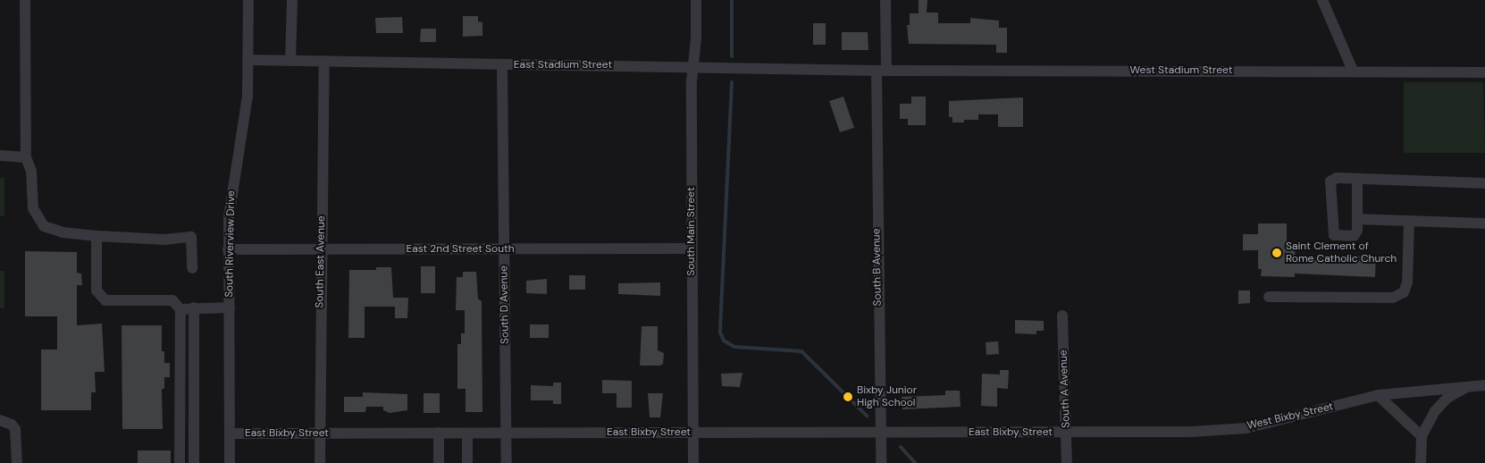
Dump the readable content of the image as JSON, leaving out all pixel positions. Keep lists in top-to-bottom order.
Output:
{
  "streets": {
    "street": [
      "East Stadium Street",
      "West Stadium Street",
      "South Main Street",
      "South Riverview Drive",
      "East 2nd Street South",
      "South East Avenue",
      "South B Avenue",
      "South D Avenue",
      "South A Avenue",
      "West Bixby Street",
      "East Bixby Street"
    ]
  },
  "crossings": [
    ["East Stadium Street", "West Stadium Street"],
    ["East Stadium Street", "South Main Street"],
    ["East Stadium Street", "South Riverview Drive"],
    ["East Stadium Street", "South East Avenue"],
    ["East Stadium Street", "South B Avenue"],
    ["East Stadium Street", "South D Avenue"],
    ["West Stadium Street", "South B Avenue"],
    ["South Main Street", "East 2nd Street South"],
    ["South Main Street", "East Bixby Street"],
    ["South Riverview Drive", "East 2nd Street South"],
    ["South Riverview Drive", "East Bixby Street"],
    ["East 2nd Street South", "South East Avenue"],
    ["East 2nd Street South", "South D Avenue"],
    ["South East Avenue", "East Bixby Street"],
    ["South B Avenue", "East Bixby Street"],
    ["South D Avenue", "East Bixby Street"],
    ["South A Avenue", "West Bixby Street"],
    ["South A Avenue", "East Bixby Street"],
    ["West Bixby Street", "East Bixby Street"]
  ],
  "places": ["Saint Clement of Rome Catholic Church", "Bixby Junior High School"]
}
